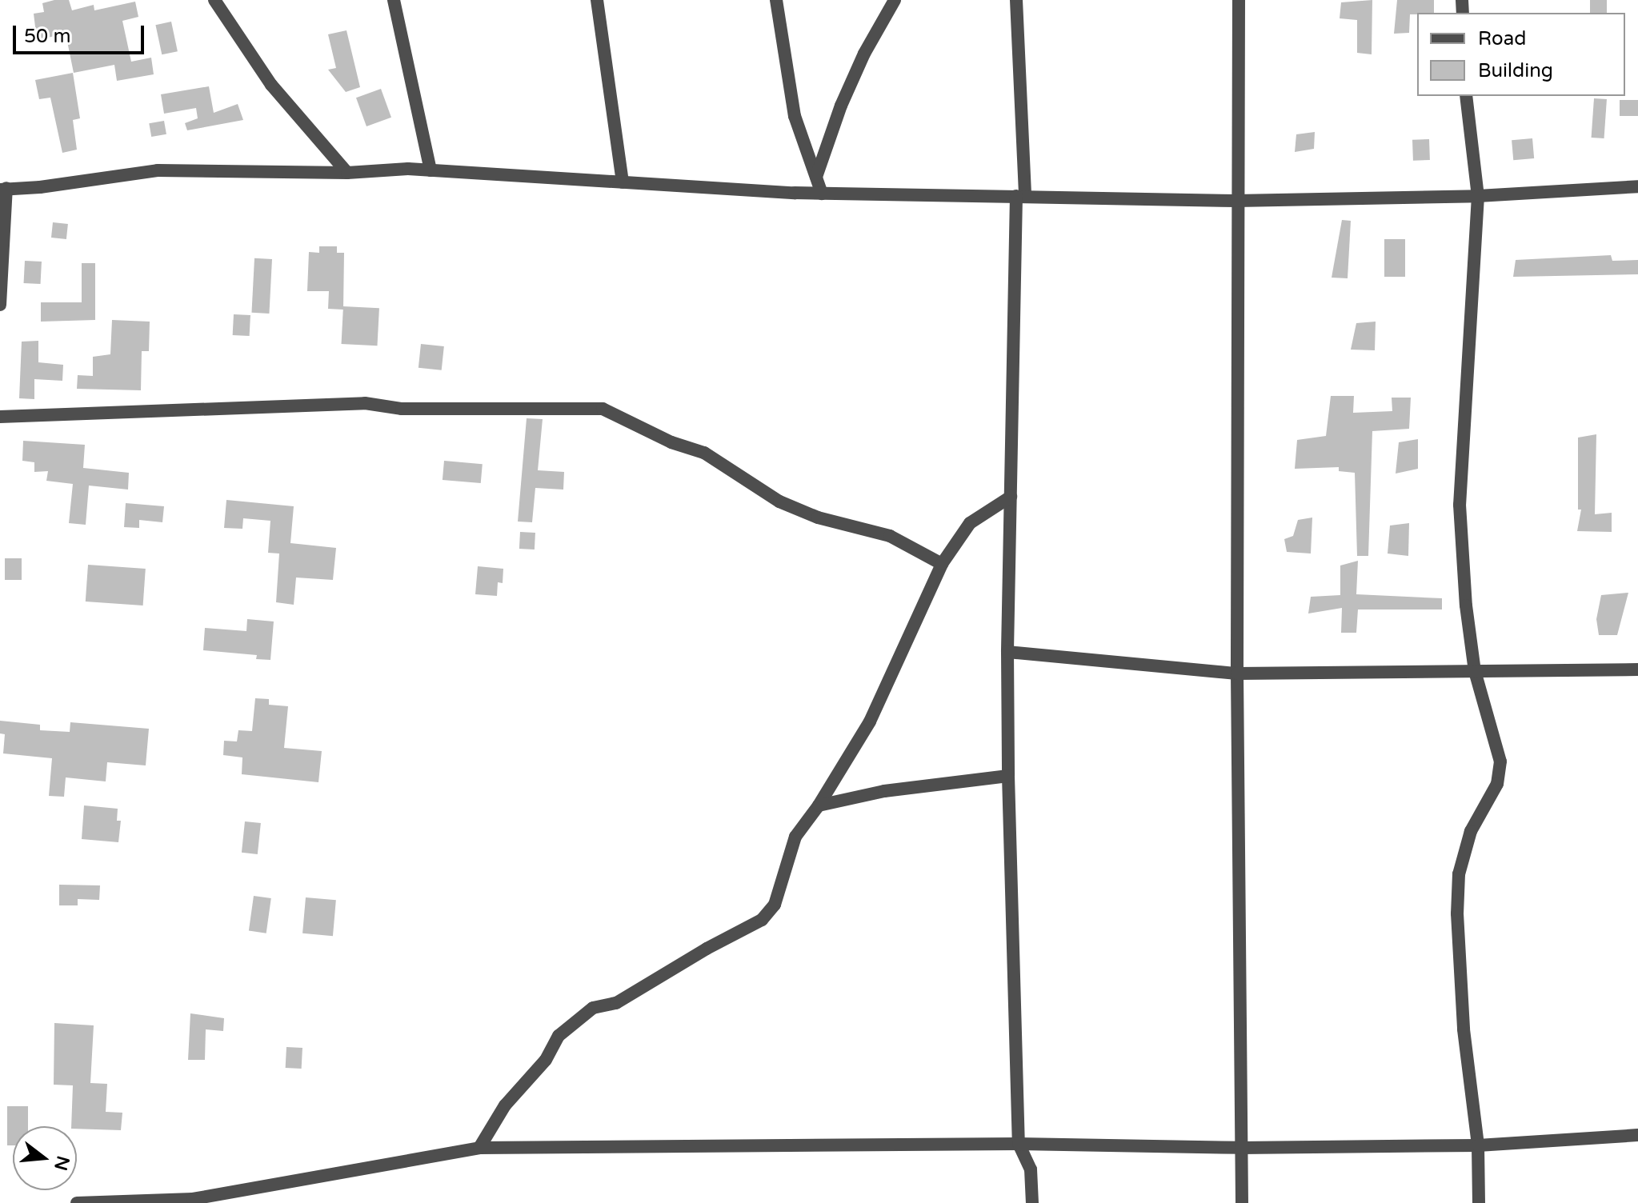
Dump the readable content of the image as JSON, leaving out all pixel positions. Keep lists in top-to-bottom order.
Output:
{
  "legend": ["Road", "Building"],
  "scale_bar": "50 m",
  "north": "right"
}
